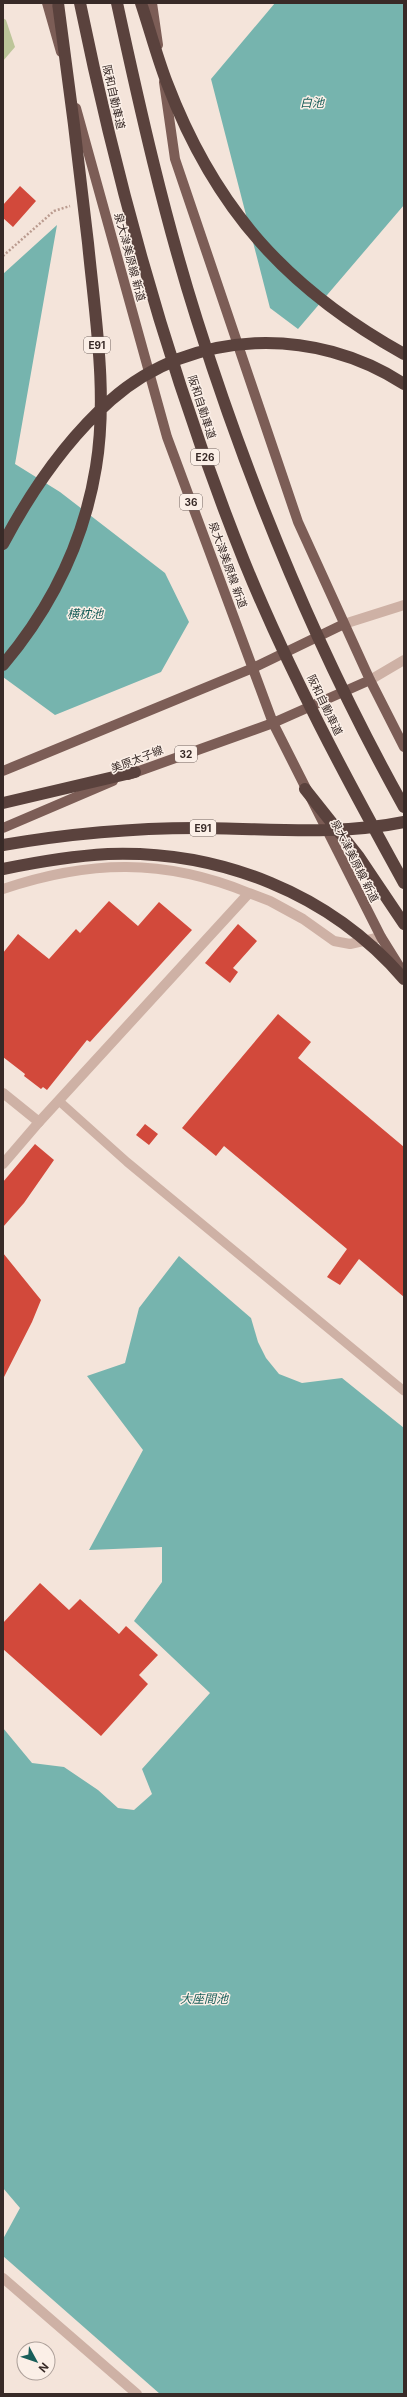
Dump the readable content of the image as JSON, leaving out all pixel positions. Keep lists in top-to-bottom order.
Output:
{
  "streets": {
    "highway": ["阪和自動車道", "E91", "E26"],
    "main road": [
      "泉大津美原線 新道",
      "36",
      "32",
      "美原太子線"
    ]
  },
  "crossings": [
    ["泉大津美原線 新道", "美原太子線"]
  ],
  "water": ["白池", "横枕池", "大座間池"],
  "north": "bottom right"
}
